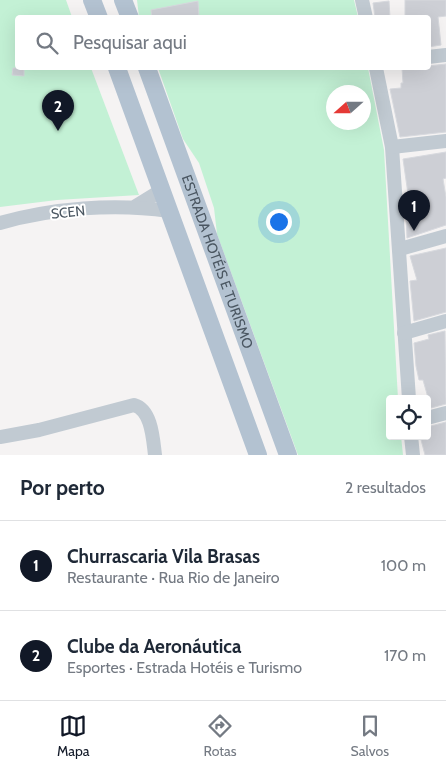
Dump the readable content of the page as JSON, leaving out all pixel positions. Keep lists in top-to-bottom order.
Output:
{
  "streets": {
    "main road": ["ESTRADA HOTÉIS E TURISMO"],
    "street": ["SCEN"]
  },
  "crossings": [
    ["SCEN", "ESTRADA HOTÉIS E TURISMO"]
  ],
  "north": "left",
  "page": {
    "search": "Pesquisar aqui",
    "pins": ["2", "1"],
    "heading": ["Por perto", "2 resultados"],
    "list": [
      {
        "mark": "1",
        "name": "Churrascaria Vila Brasas",
        "note": "Restaurante · Rua Rio de Janeiro",
        "value": "100 m"
      },
      {
        "mark": "2",
        "name": "Clube da Aeronáutica",
        "note": "Esportes · Estrada Hotéis e Turismo",
        "value": "170 m"
      }
    ],
    "nav": ["Mapa", "Rotas", "Salvos"]
  }
}
